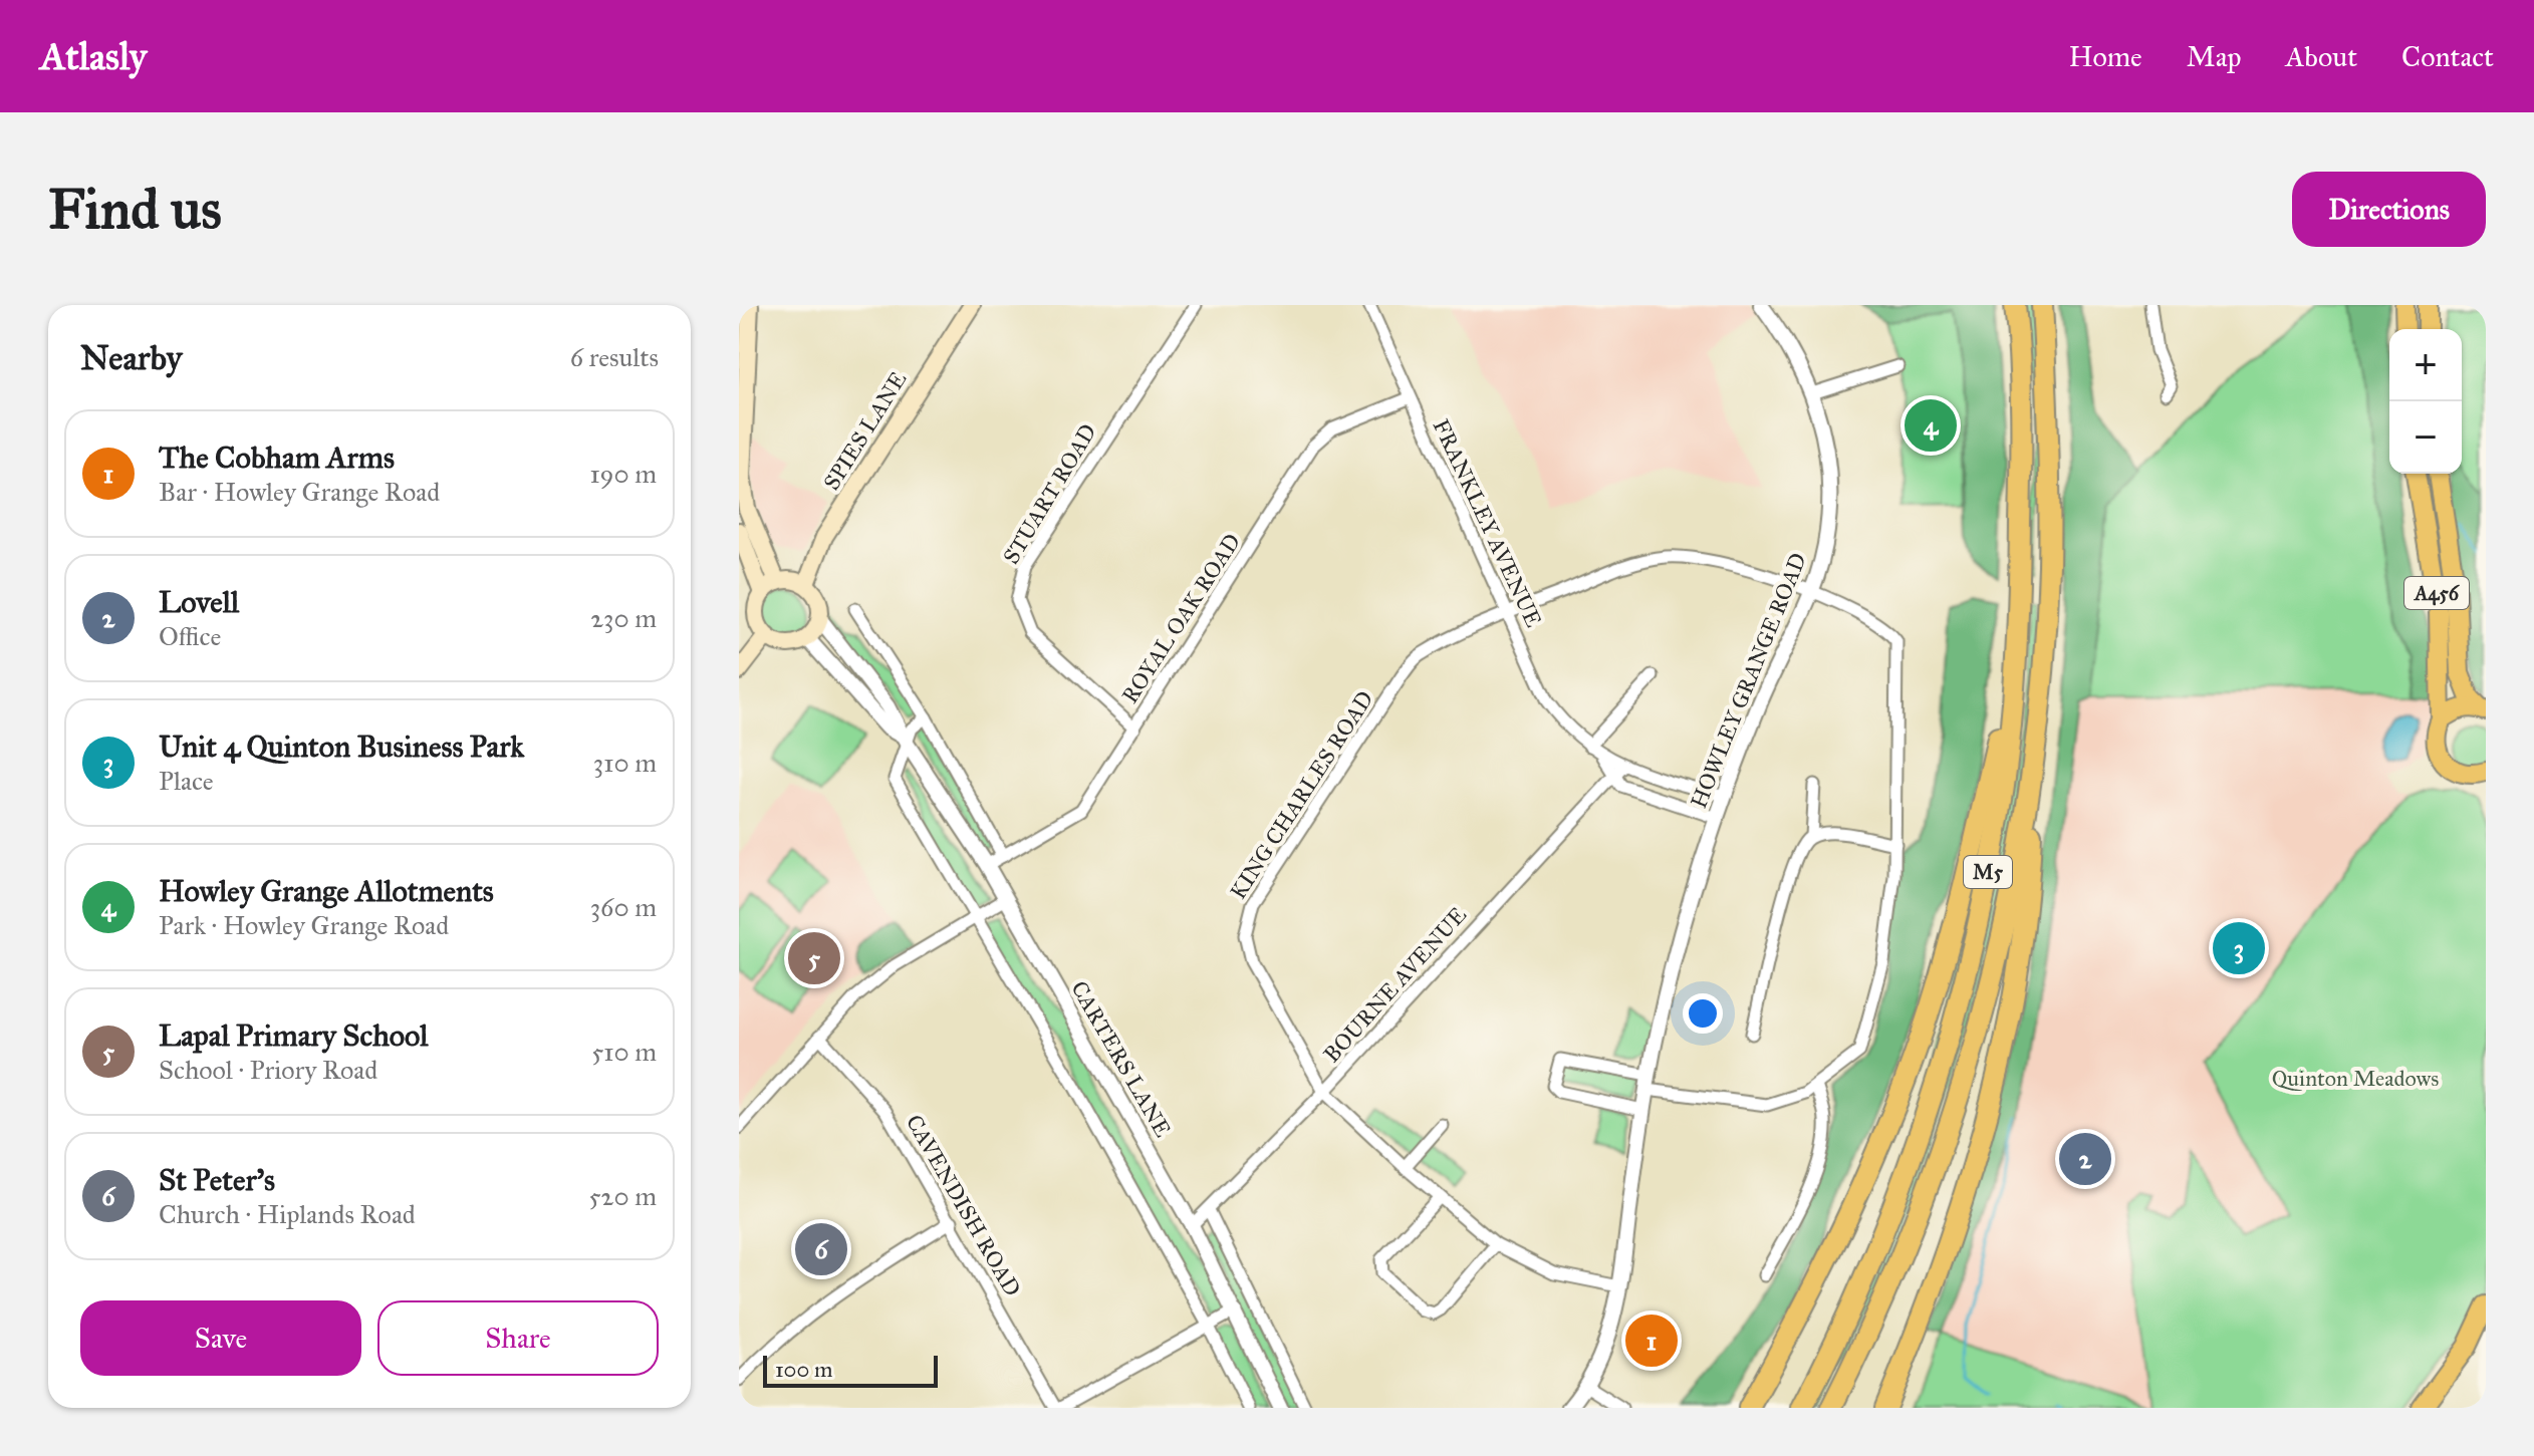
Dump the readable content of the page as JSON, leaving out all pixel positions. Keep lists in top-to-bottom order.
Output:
{
  "streets": {
    "highway": ["A456", "M5"],
    "main road": ["SPIES LANE"],
    "street": [
      "STUART ROAD",
      "FRANKLEY AVENUE",
      "ROYAL OAK ROAD",
      "HOWLEY GRANGE ROAD",
      "KING CHARLES ROAD",
      "BOURNE AVENUE",
      "CARTERS LANE",
      "CAVENDISH ROAD"
    ]
  },
  "crossings": [
    ["SPIES LANE", "CARTERS LANE"],
    ["STUART ROAD", "ROYAL OAK ROAD"],
    ["FRANKLEY AVENUE", "ROYAL OAK ROAD"],
    ["FRANKLEY AVENUE", "HOWLEY GRANGE ROAD"],
    ["FRANKLEY AVENUE", "KING CHARLES ROAD"],
    ["FRANKLEY AVENUE", "BOURNE AVENUE"],
    ["ROYAL OAK ROAD", "CARTERS LANE"],
    ["HOWLEY GRANGE ROAD", "KING CHARLES ROAD"],
    ["KING CHARLES ROAD", "BOURNE AVENUE"],
    ["BOURNE AVENUE", "CARTERS LANE"]
  ],
  "parks": ["Quinton Meadows"],
  "scale_bar": "100 m",
  "page": {
    "header": "Atlasly",
    "nav": [
      "Home",
      "Map",
      "About",
      "Contact"
    ],
    "buttons": [
      "Directions",
      ["Save", "Share"]
    ],
    "title": "Find us",
    "heading": ["Nearby", "6 results"],
    "map_buttons": ["+", "−"],
    "pins": [
      "4",
      "3",
      "5",
      "2",
      "6",
      "1"
    ],
    "list": [
      {
        "mark": "1",
        "name": "The Cobham Arms",
        "note": "Bar · Howley Grange Road",
        "value": "190 m"
      },
      {
        "mark": "2",
        "name": "Lovell",
        "note": "Office",
        "value": "230 m"
      },
      {
        "mark": "3",
        "name": "Unit 4 Quinton Business Park",
        "note": "Place",
        "value": "310 m"
      },
      {
        "mark": "4",
        "name": "Howley Grange Allotments",
        "note": "Park · Howley Grange Road",
        "value": "360 m"
      },
      {
        "mark": "5",
        "name": "Lapal Primary School",
        "note": "School · Priory Road",
        "value": "510 m"
      },
      {
        "mark": "6",
        "name": "St Peter's",
        "note": "Church · Hiplands Road",
        "value": "520 m"
      }
    ],
    "scale": "100 m"
  }
}
